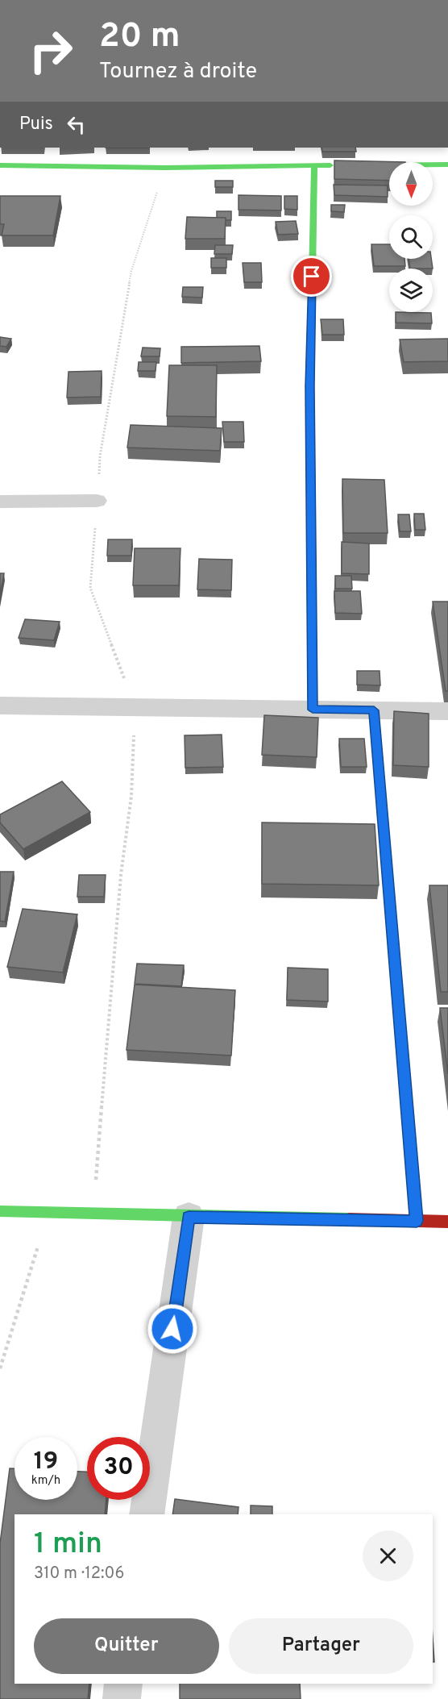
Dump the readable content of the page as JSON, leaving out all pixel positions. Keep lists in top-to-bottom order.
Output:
{
  "north": "bottom",
  "page": {
    "turn": ["20 m", "Tournez à droite"],
    "then": "Puis",
    "speed": "19 km/h",
    "limit": "30",
    "heading": ["1 min", "310 m · 12:06"],
    "buttons": ["Quitter", "Partager"]
  }
}
